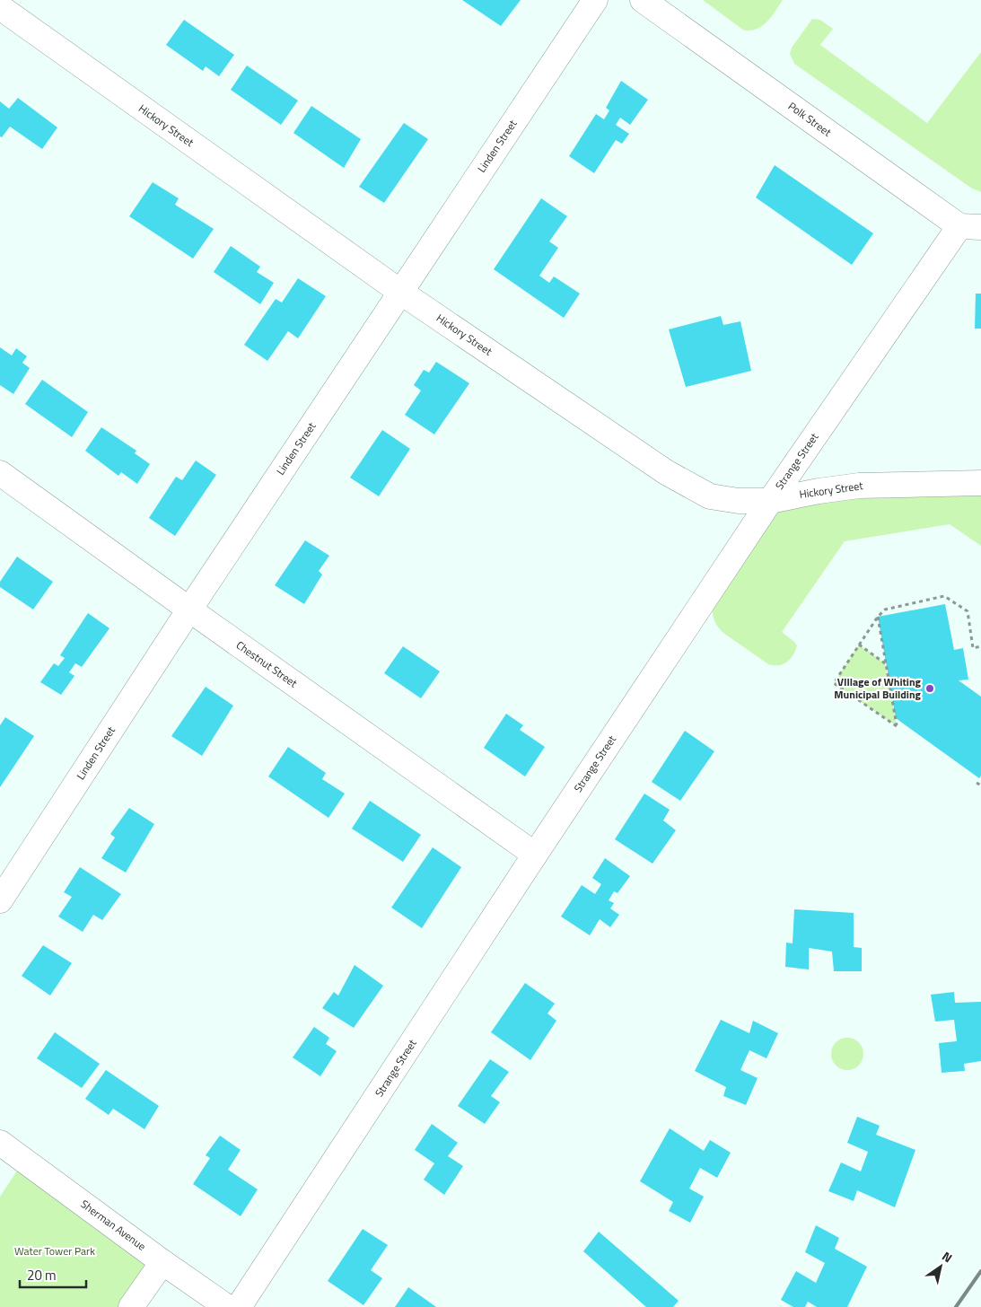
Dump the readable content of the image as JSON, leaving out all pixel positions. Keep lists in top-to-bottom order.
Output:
{
  "streets": {
    "street": [
      "Polk Street",
      "Hickory Street",
      "Linden Street",
      "Strange Street",
      "Chestnut Street",
      "Sherman Avenue"
    ]
  },
  "crossings": [
    ["Polk Street", "Strange Street"],
    ["Hickory Street", "Linden Street"],
    ["Hickory Street", "Strange Street"],
    ["Linden Street", "Chestnut Street"],
    ["Strange Street", "Chestnut Street"]
  ],
  "parks": ["Water Tower Park"],
  "places": ["VIllage of Whiting Municipal Building"],
  "scale_bar": "20 m",
  "north": "top right"
}
